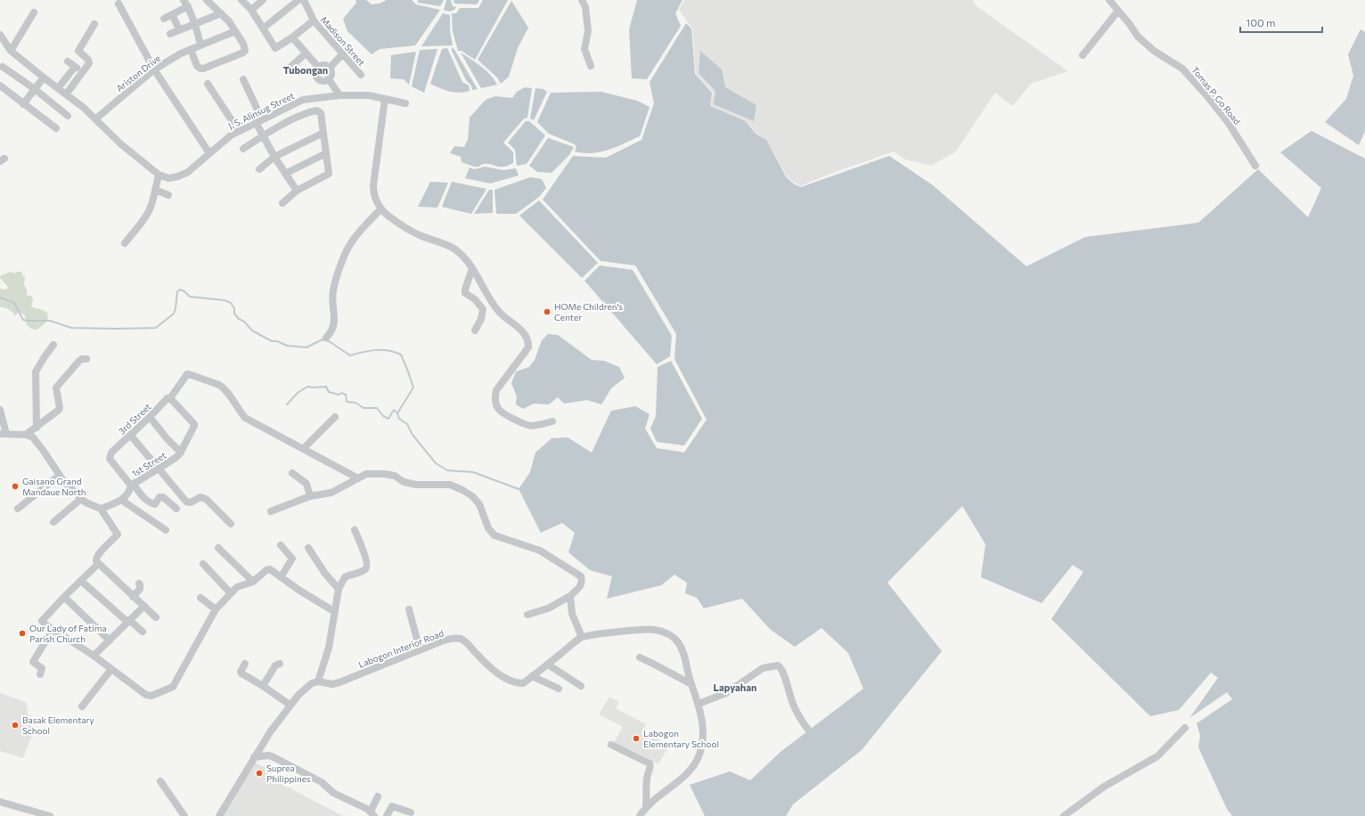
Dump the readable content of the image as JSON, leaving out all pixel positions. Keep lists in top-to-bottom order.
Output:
{
  "streets": {
    "street": [
      "Madison Street",
      "Ariston Drive",
      "Tomas P. Go Road",
      "J. S. Alinsug Street",
      "3rd Street",
      "1st Street",
      "Labogon Interior Road"
    ]
  },
  "crossings": [
    ["3rd Street", "1st Street"]
  ],
  "districts": ["Tubongan", "Lapyahan"],
  "places": [
    "HOMe Children's Center",
    "Gaisano Grand Mandaue North",
    "Our Lady of Fatima Parish Church",
    "Basak Elementary School",
    "Labogon Elementary School",
    "Suprea Philippines"
  ],
  "scale_bar": "100 m"
}
